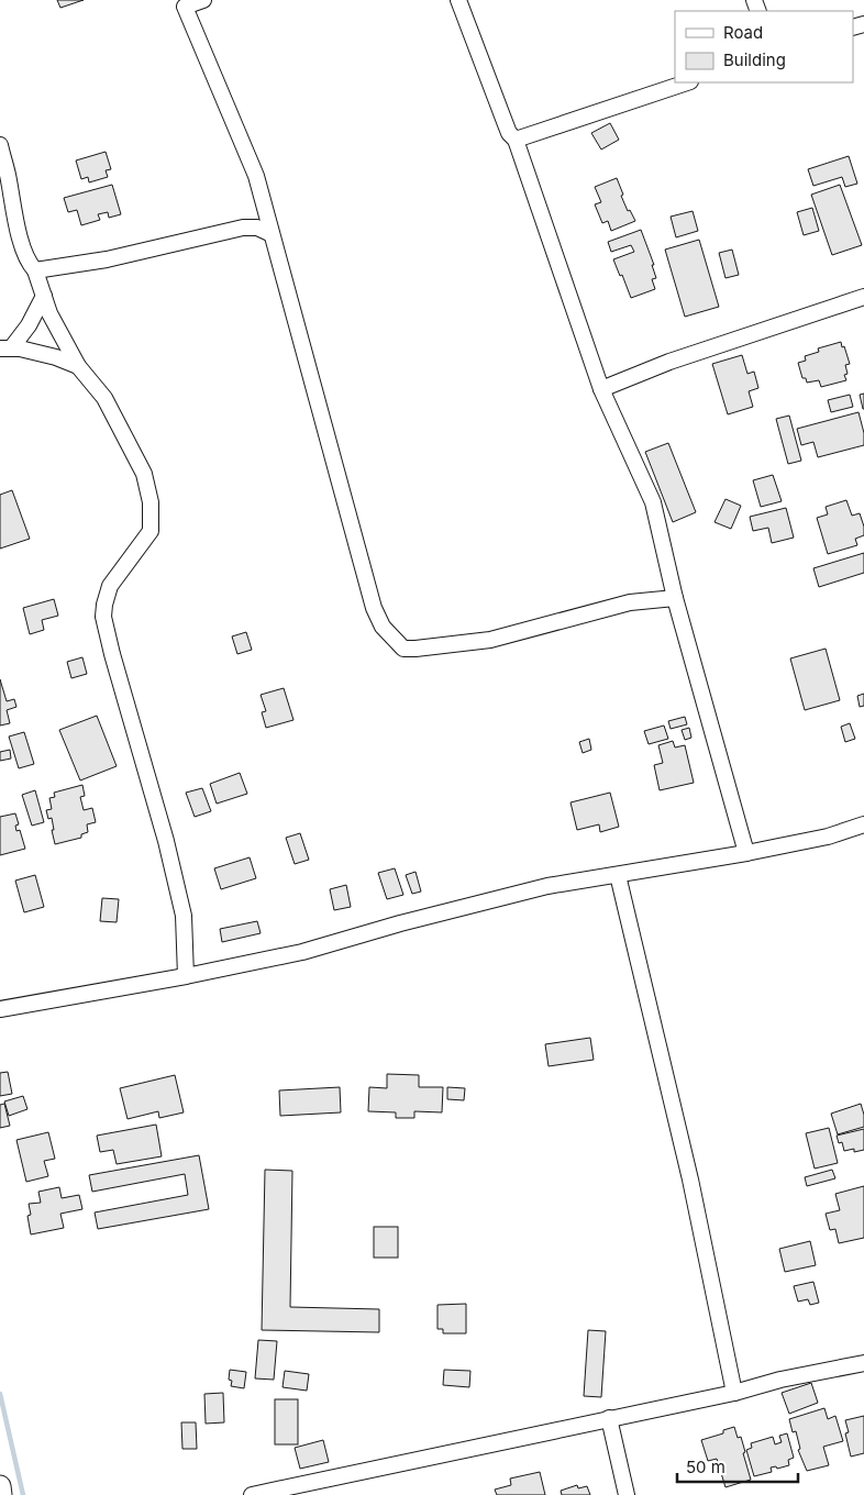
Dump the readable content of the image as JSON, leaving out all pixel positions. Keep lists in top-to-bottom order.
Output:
{
  "legend": ["Road", "Building"],
  "scale_bar": "50 m"
}
